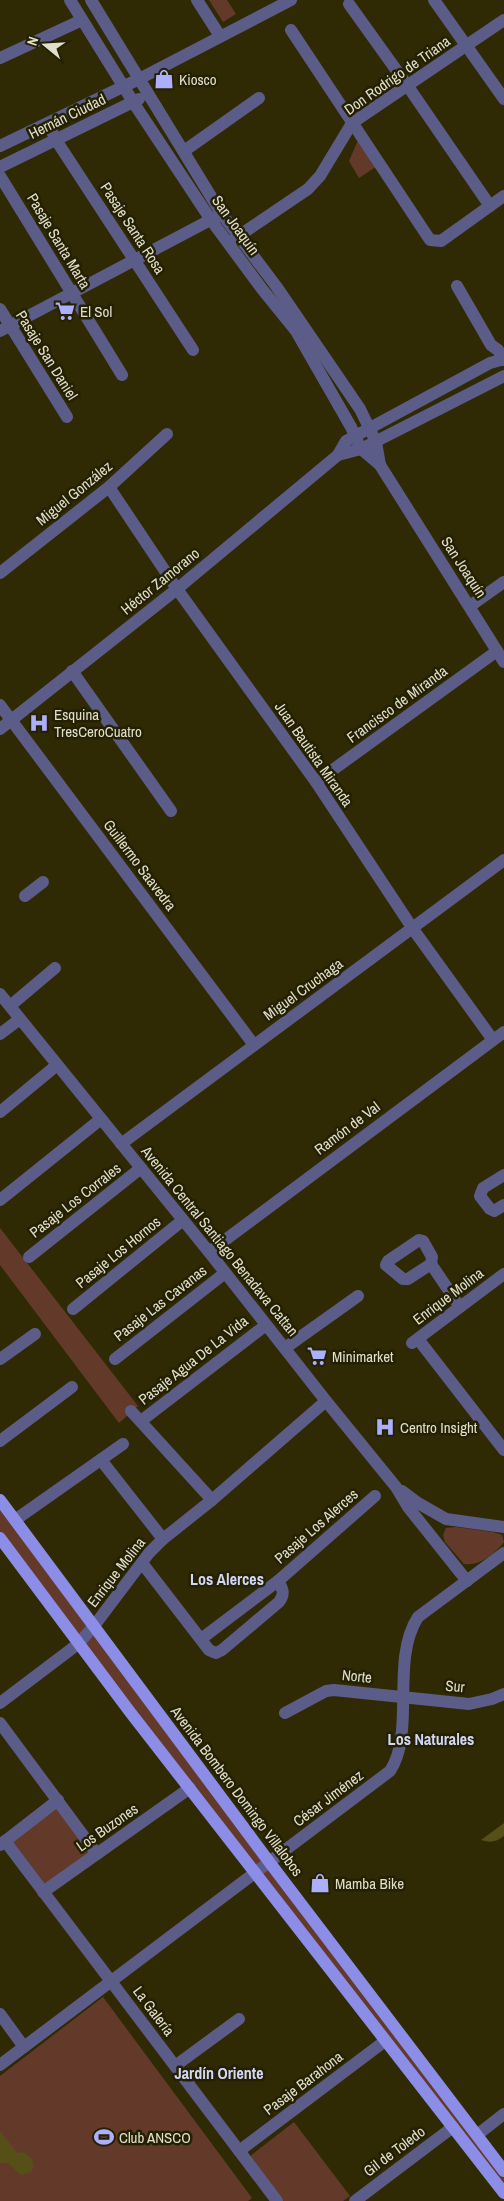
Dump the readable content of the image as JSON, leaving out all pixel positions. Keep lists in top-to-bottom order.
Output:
{
  "streets": {
    "main road": ["Avenida Bombero Domingo Villalobos"],
    "street": [
      "Don Rodrigo de Triana",
      "Hernán Ciudad",
      "San Joaquín",
      "Pasaje Santa Rosa",
      "Pasaje Santa Marta",
      "Pasaje San Daniel",
      "Miguel González",
      "Héctor Zamorano",
      "Francisco de Miranda",
      "Juan Bautista Miranda",
      "Guillermo Saavedra",
      "Miguel Cruchaga",
      "Ramón de Val",
      "Pasaje Los Corrales",
      "Avenida Central Santiago Benadava Cattan",
      "Pasaje Los Hornos",
      "Enrique Molina",
      "Pasaje Las Cavanas",
      "Pasaje Agua De La Vida",
      "Pasaje Los Alerces",
      "Norte",
      "Sur",
      "César Jiménez",
      "Los Buzones",
      "La Galería",
      "Pasaje Barahona",
      "Gil de Toledo"
    ]
  },
  "crossings": [
    ["Don Rodrigo de Triana", "San Joaquín"],
    ["Hernán Ciudad", "San Joaquín"],
    ["Hernán Ciudad", "Pasaje Santa Rosa"],
    ["San Joaquín", "Héctor Zamorano"],
    ["San Joaquín", "Francisco de Miranda"],
    ["Miguel González", "Juan Bautista Miranda"],
    ["Héctor Zamorano", "Juan Bautista Miranda"],
    ["Héctor Zamorano", "Guillermo Saavedra"],
    ["Francisco de Miranda", "Juan Bautista Miranda"],
    ["Juan Bautista Miranda", "Miguel Cruchaga"],
    ["Juan Bautista Miranda", "Ramón de Val"],
    ["Guillermo Saavedra", "Miguel Cruchaga"],
    ["Miguel Cruchaga", "Avenida Central Santiago Benadava Cattan"],
    ["Ramón de Val", "Avenida Central Santiago Benadava Cattan"],
    ["Pasaje Los Corrales", "Avenida Central Santiago Benadava Cattan"],
    ["Avenida Central Santiago Benadava Cattan", "Pasaje Los Hornos"],
    ["Avenida Central Santiago Benadava Cattan", "Enrique Molina"],
    ["Avenida Central Santiago Benadava Cattan", "Pasaje Las Cavanas"],
    ["Avenida Central Santiago Benadava Cattan", "Pasaje Agua De La Vida"],
    ["Avenida Central Santiago Benadava Cattan", "César Jiménez"],
    ["Enrique Molina", "Pasaje Los Alerces"],
    ["Enrique Molina", "Avenida Bombero Domingo Villalobos"],
    ["Norte", "Sur"],
    ["Norte", "César Jiménez"],
    ["Sur", "César Jiménez"],
    ["Avenida Bombero Domingo Villalobos", "César Jiménez"],
    ["César Jiménez", "La Galería"],
    ["Los Buzones", "La Galería"],
    ["La Galería", "Pasaje Barahona"]
  ],
  "districts": ["Los Alerces", "Los Naturales", "Jardín Oriente"],
  "places": {
    "shop": ["Kiosco", "Mamba Bike"],
    "supermarket": ["El Sol", "Minimarket"],
    "hospital": ["Esquina TresCeroCuatro", "Centro Insight"],
    "sports": ["Club ANSCO"]
  },
  "north": "left"
}
